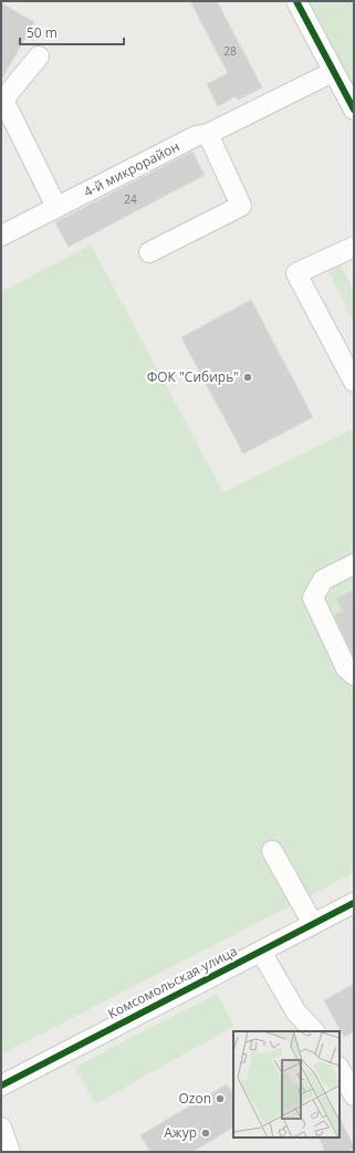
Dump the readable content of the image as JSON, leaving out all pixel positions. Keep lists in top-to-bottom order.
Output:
{
  "streets": {
    "street": ["4-й микрорайон", "Комсомольская улица"]
  },
  "places": ["ФОК \"Сибирь\"", "Ozon", "Ажур"],
  "house_numbers": ["28", "24"],
  "scale_bar": "50 m"
}
